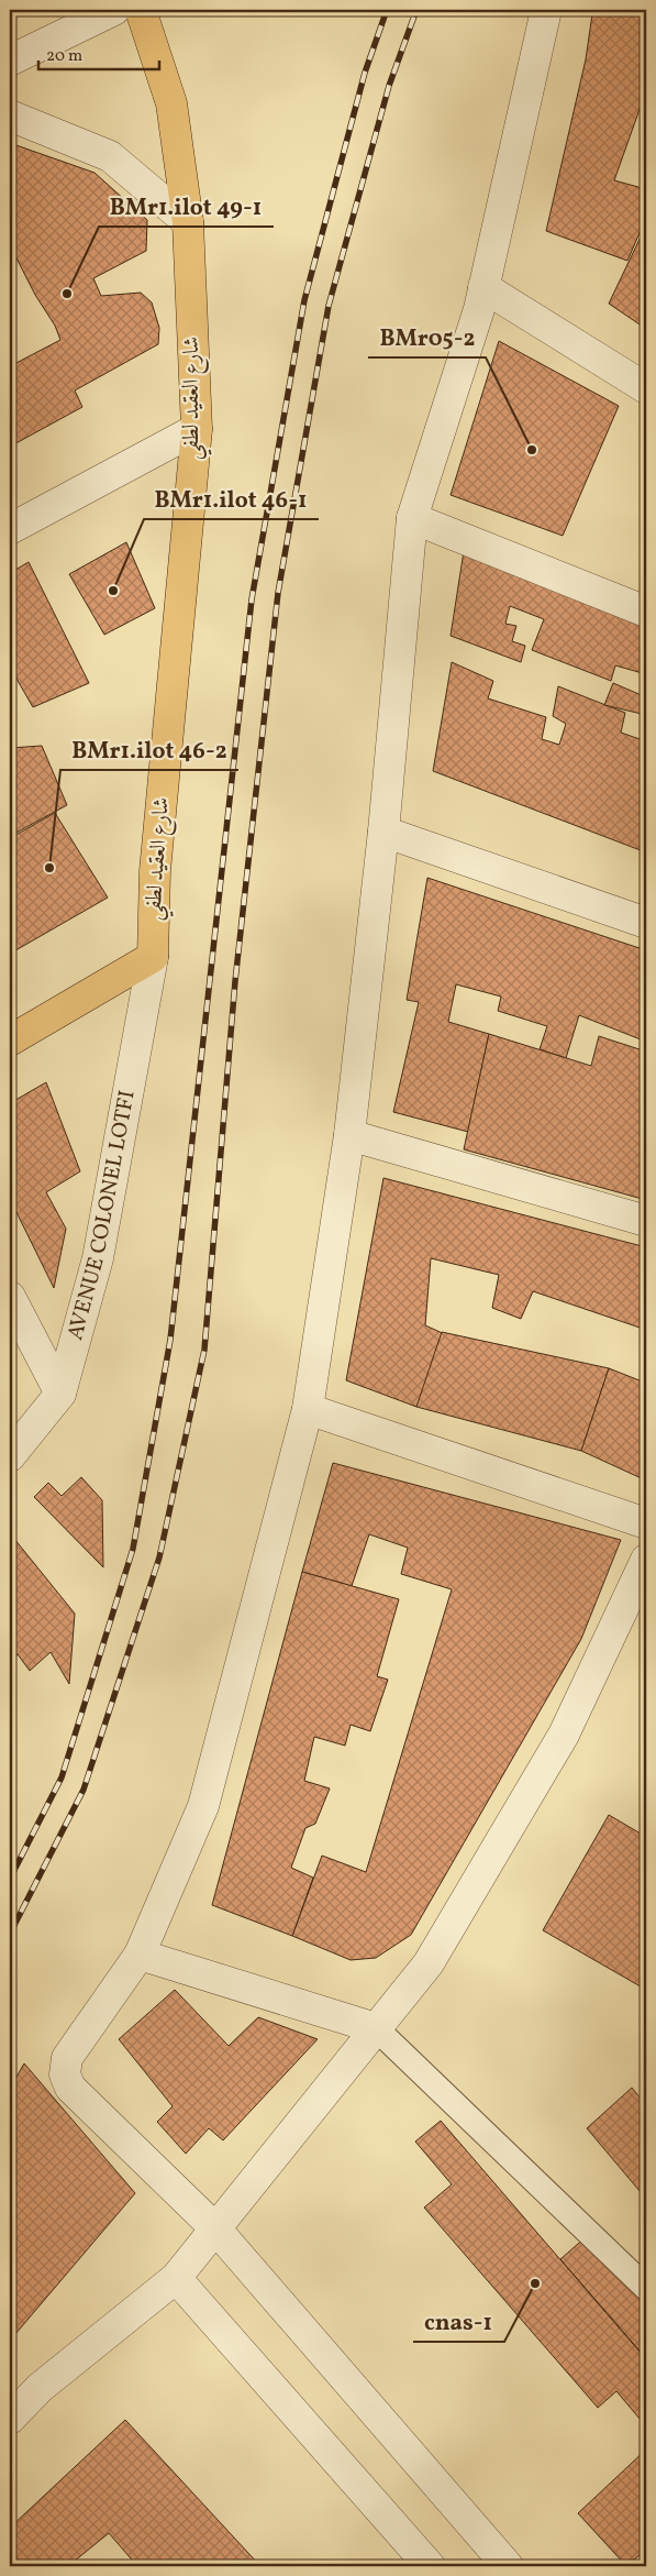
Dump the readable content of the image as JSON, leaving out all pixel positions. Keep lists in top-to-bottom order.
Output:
{
  "streets": {
    "main road": ["شارع العقيد لطفي"],
    "street": ["AVENUE COLONEL LOTFI"]
  },
  "crossings": [
    ["شارع العقيد لطفي", "AVENUE COLONEL LOTFI"]
  ],
  "places": [
    "BMr1.ilot 49-1",
    "BMr05-2",
    "BMr1.ilot 46-1",
    "BMr1.ilot 46-2",
    "cnas-1"
  ],
  "scale_bar": "20 m"
}
